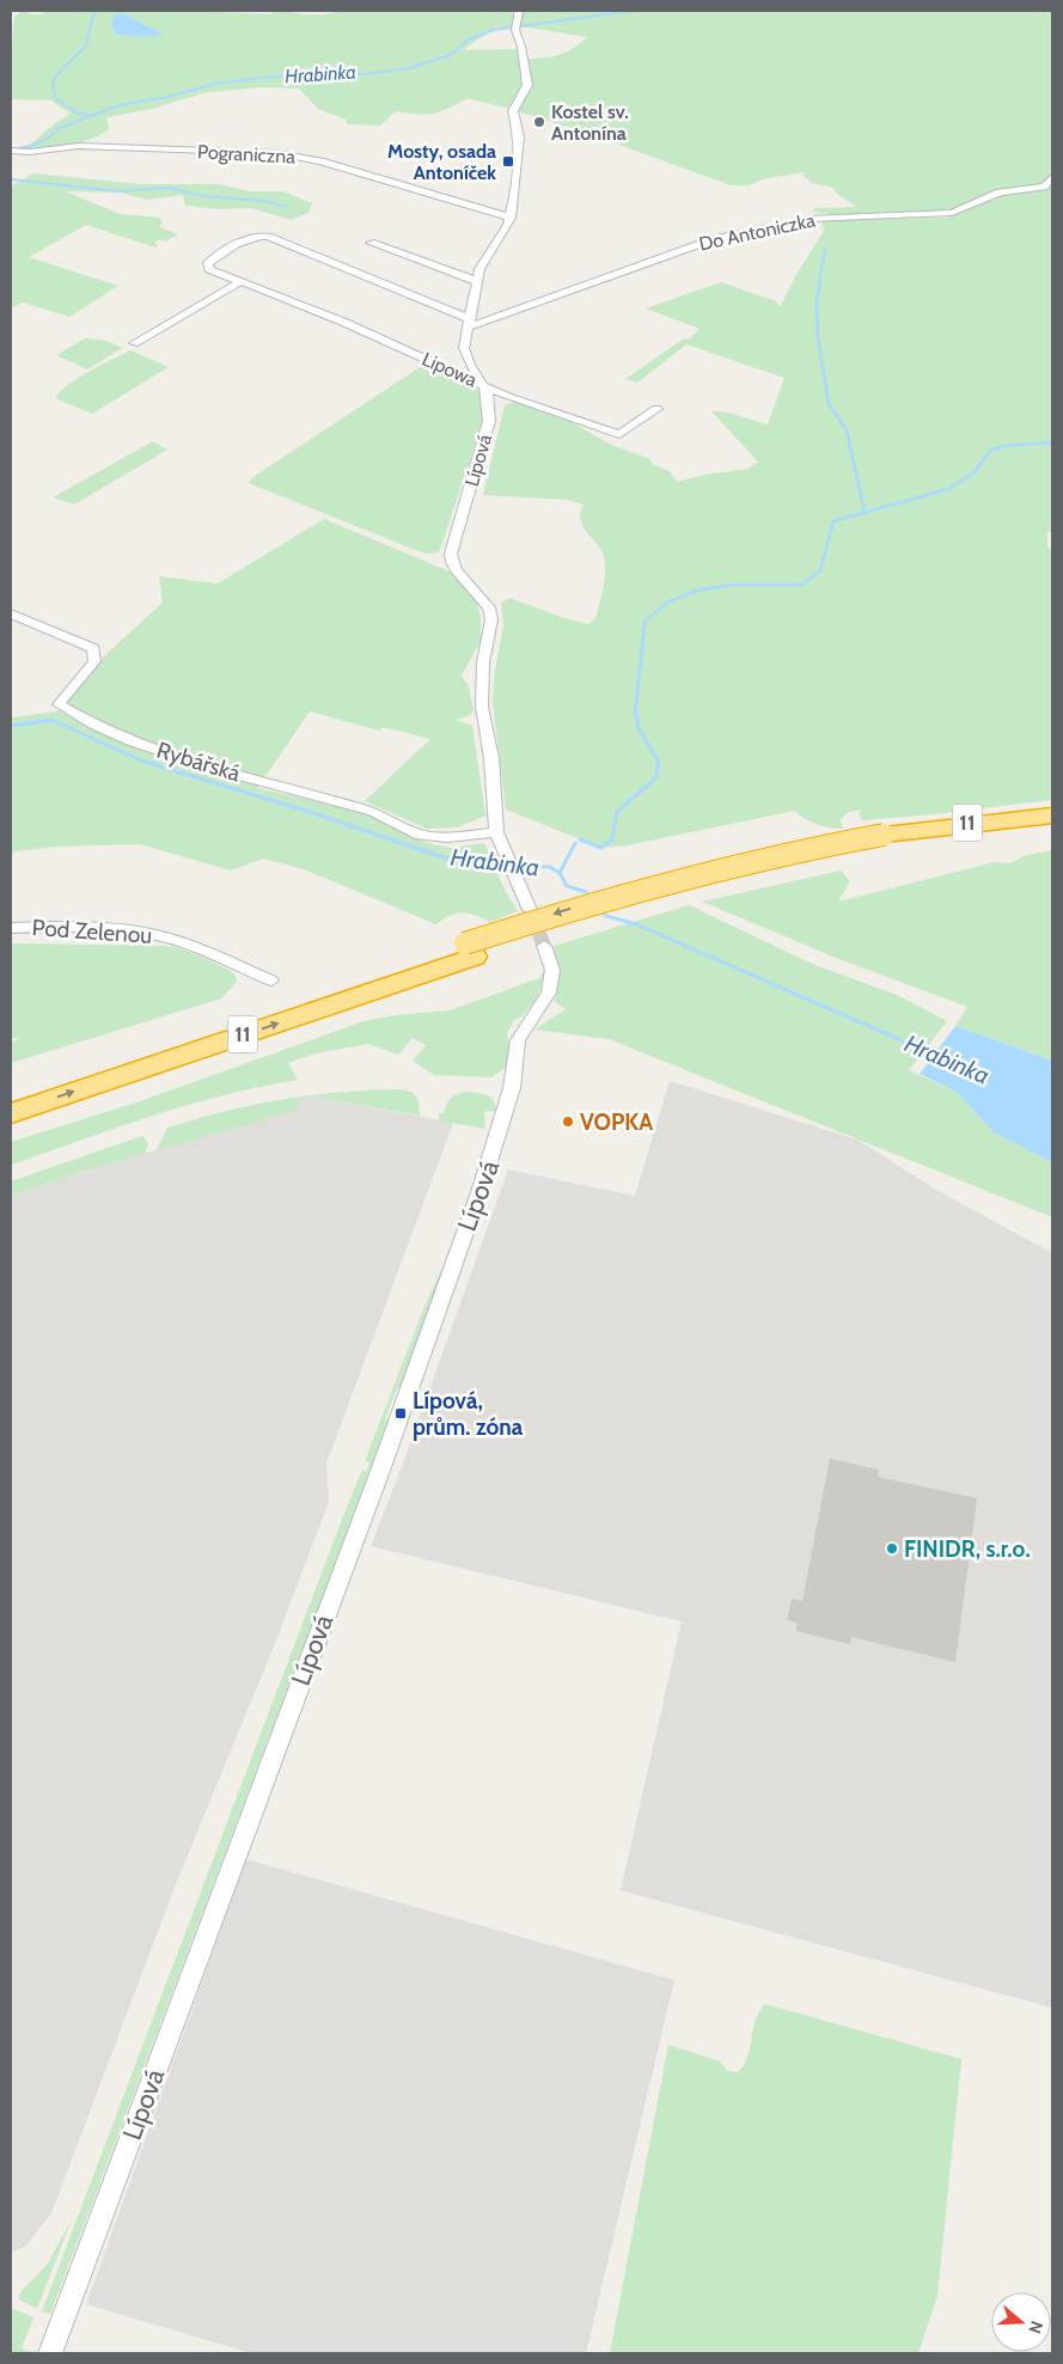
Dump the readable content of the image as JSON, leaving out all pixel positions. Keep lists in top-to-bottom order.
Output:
{
  "streets": {
    "highway": ["11"],
    "street": [
      "Pograniczna",
      "Do Antoniczka",
      "Lipowa",
      "Lípová",
      "Rybářská",
      "Pod Zelenou"
    ]
  },
  "crossings": [
    ["Pograniczna", "Lípová"],
    ["Do Antoniczka", "Lipowa"],
    ["Do Antoniczka", "Lípová"],
    ["Lipowa", "Lípová"],
    ["Lípová", "Rybářská"]
  ],
  "water": ["Hrabinka"],
  "places": {
    "other": ["Kostel sv. Antonína", "VOPKA", "FINIDR, s.r.o."],
    "transit": ["Mosty, osada Antoníček", "Lípová, prům. zóna"]
  },
  "north": "right"
}
